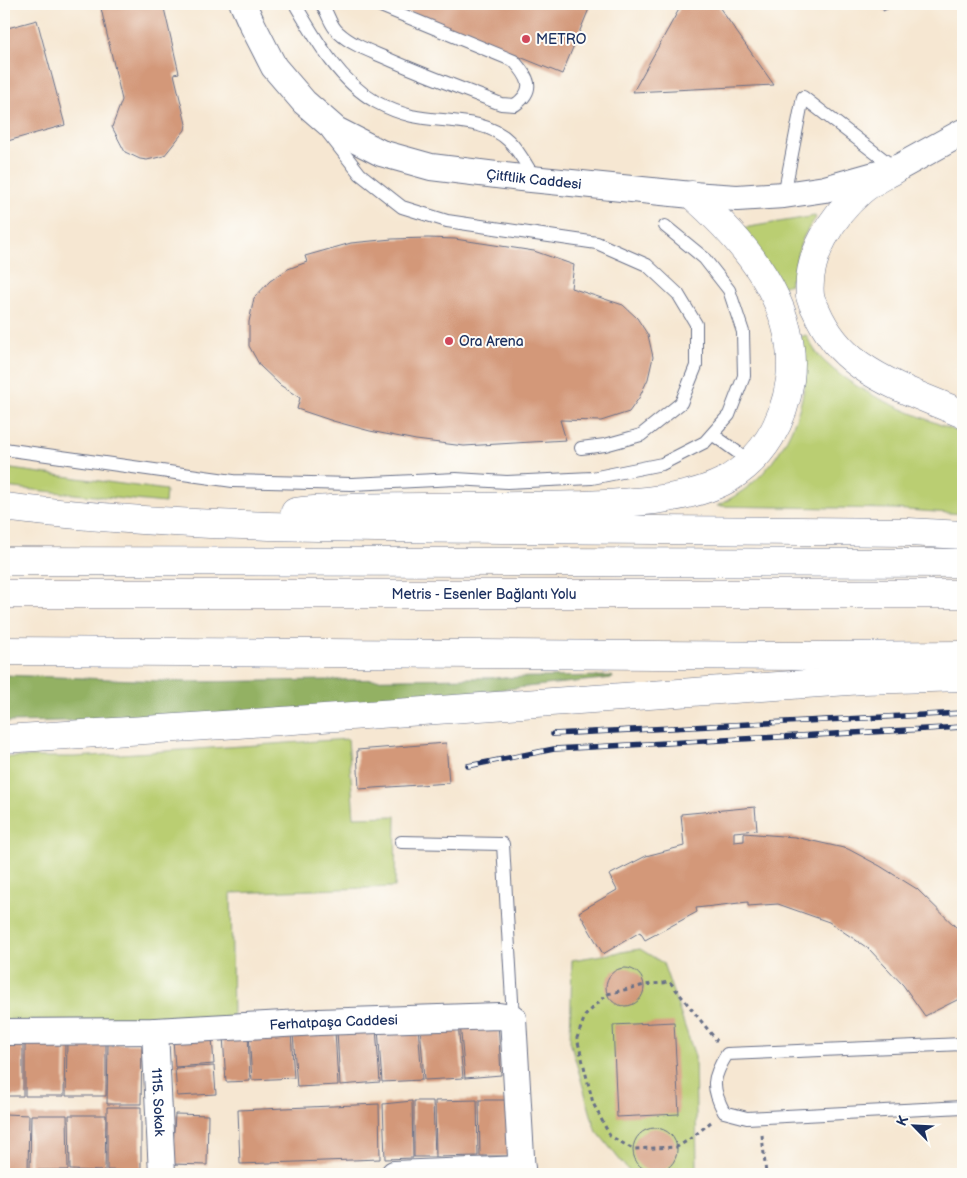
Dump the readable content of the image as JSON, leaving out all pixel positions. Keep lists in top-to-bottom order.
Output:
{
  "streets": {
    "highway": ["Metris - Esenler Bağlantı Yolu"],
    "street": ["Çitftlik Caddesi", "Ferhatpaşa Caddesi", "1115. Sokak"]
  },
  "crossings": [
    ["Ferhatpaşa Caddesi", "1115. Sokak"]
  ],
  "places": ["METRO", "Ora Arena"],
  "north": "top left"
}
